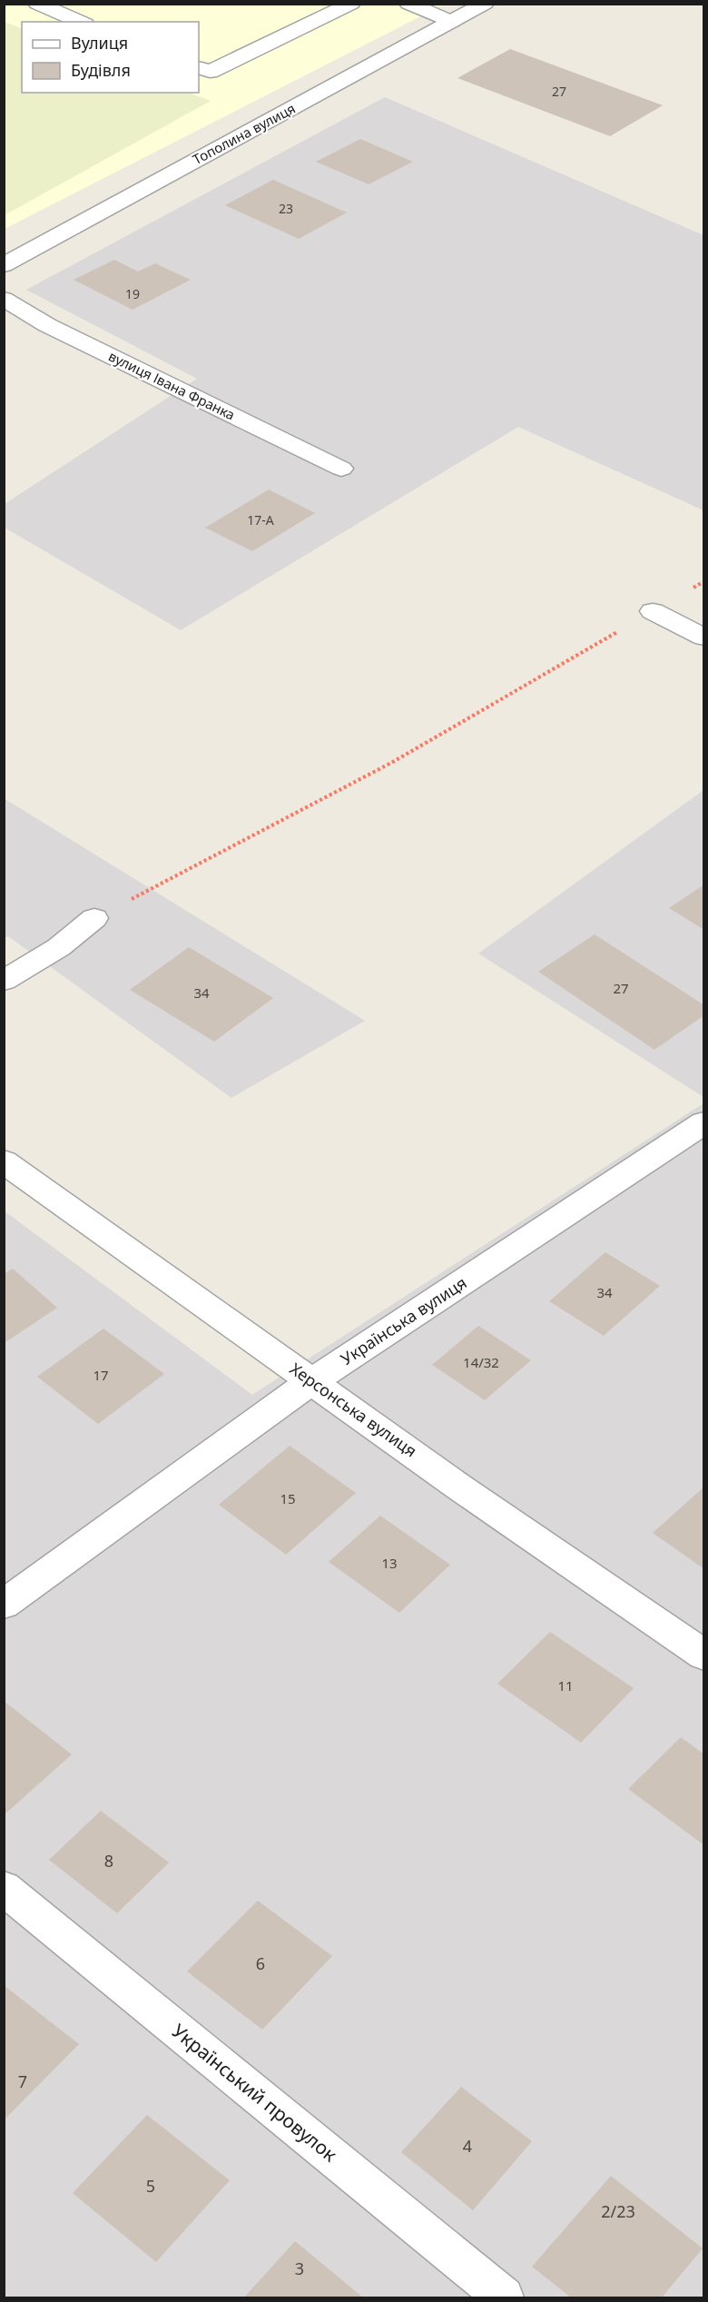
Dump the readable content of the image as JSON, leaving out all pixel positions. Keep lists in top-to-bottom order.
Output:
{
  "streets": {
    "street": [
      "Тополина вулиця",
      "вулиця Івана Франка",
      "Українська вулиця",
      "Херсонська вулиця",
      "Український провулок"
    ]
  },
  "crossings": [
    ["Українська вулиця", "Херсонська вулиця"]
  ],
  "house_numbers": [
    "27",
    "23",
    "19",
    "17-А",
    "27",
    "34",
    "34",
    "14/32",
    "17",
    "15",
    "13",
    "11",
    "8",
    "6",
    "7",
    "4",
    "5",
    "2/23",
    "3"
  ],
  "legend": ["Вулиця", "Будівля"]
}
